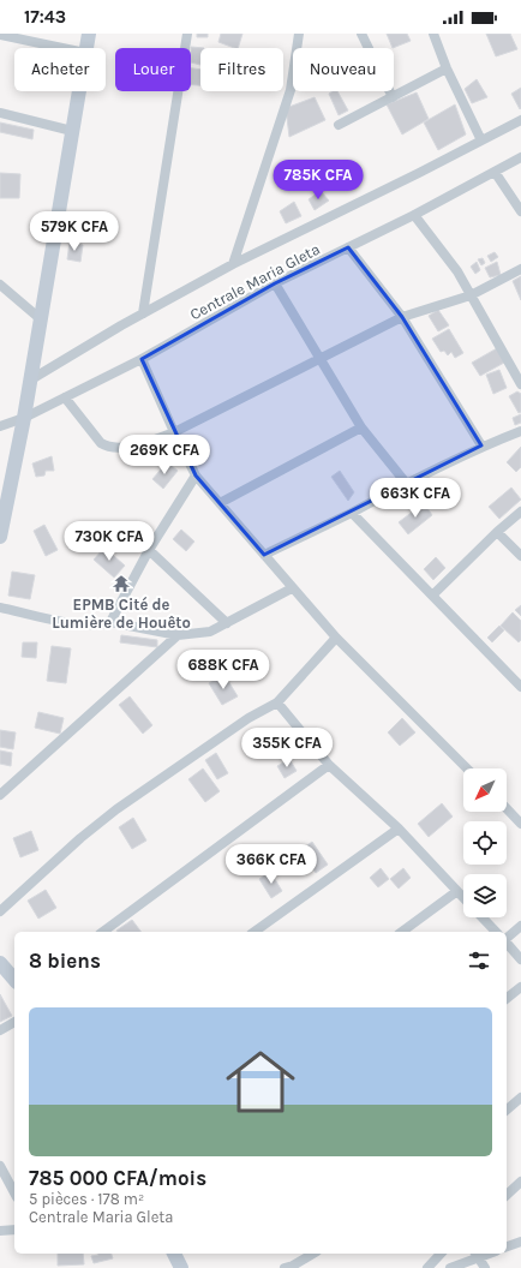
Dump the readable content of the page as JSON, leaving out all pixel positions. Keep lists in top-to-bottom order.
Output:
{
  "streets": {
    "street": ["Centrale Maria Gleta"]
  },
  "places": {
    "temple": ["EPMB Cité de Lumière de Houêto"]
  },
  "north": "bottom left",
  "page": {
    "status": "17:43",
    "chip": [
      "Acheter",
      "Louer",
      "Filtres",
      "Nouveau"
    ],
    "price": [
      "785K CFA",
      "579K CFA",
      "269K CFA",
      "663K CFA",
      "730K CFA",
      "688K CFA",
      "355K CFA",
      "366K CFA"
    ],
    "heading": "8 biens",
    "list": [
      {
        "name": "785 000 CFA/mois",
        "note": "5 pièces · 178 m² · Centrale Maria Gleta"
      }
    ]
  }
}
